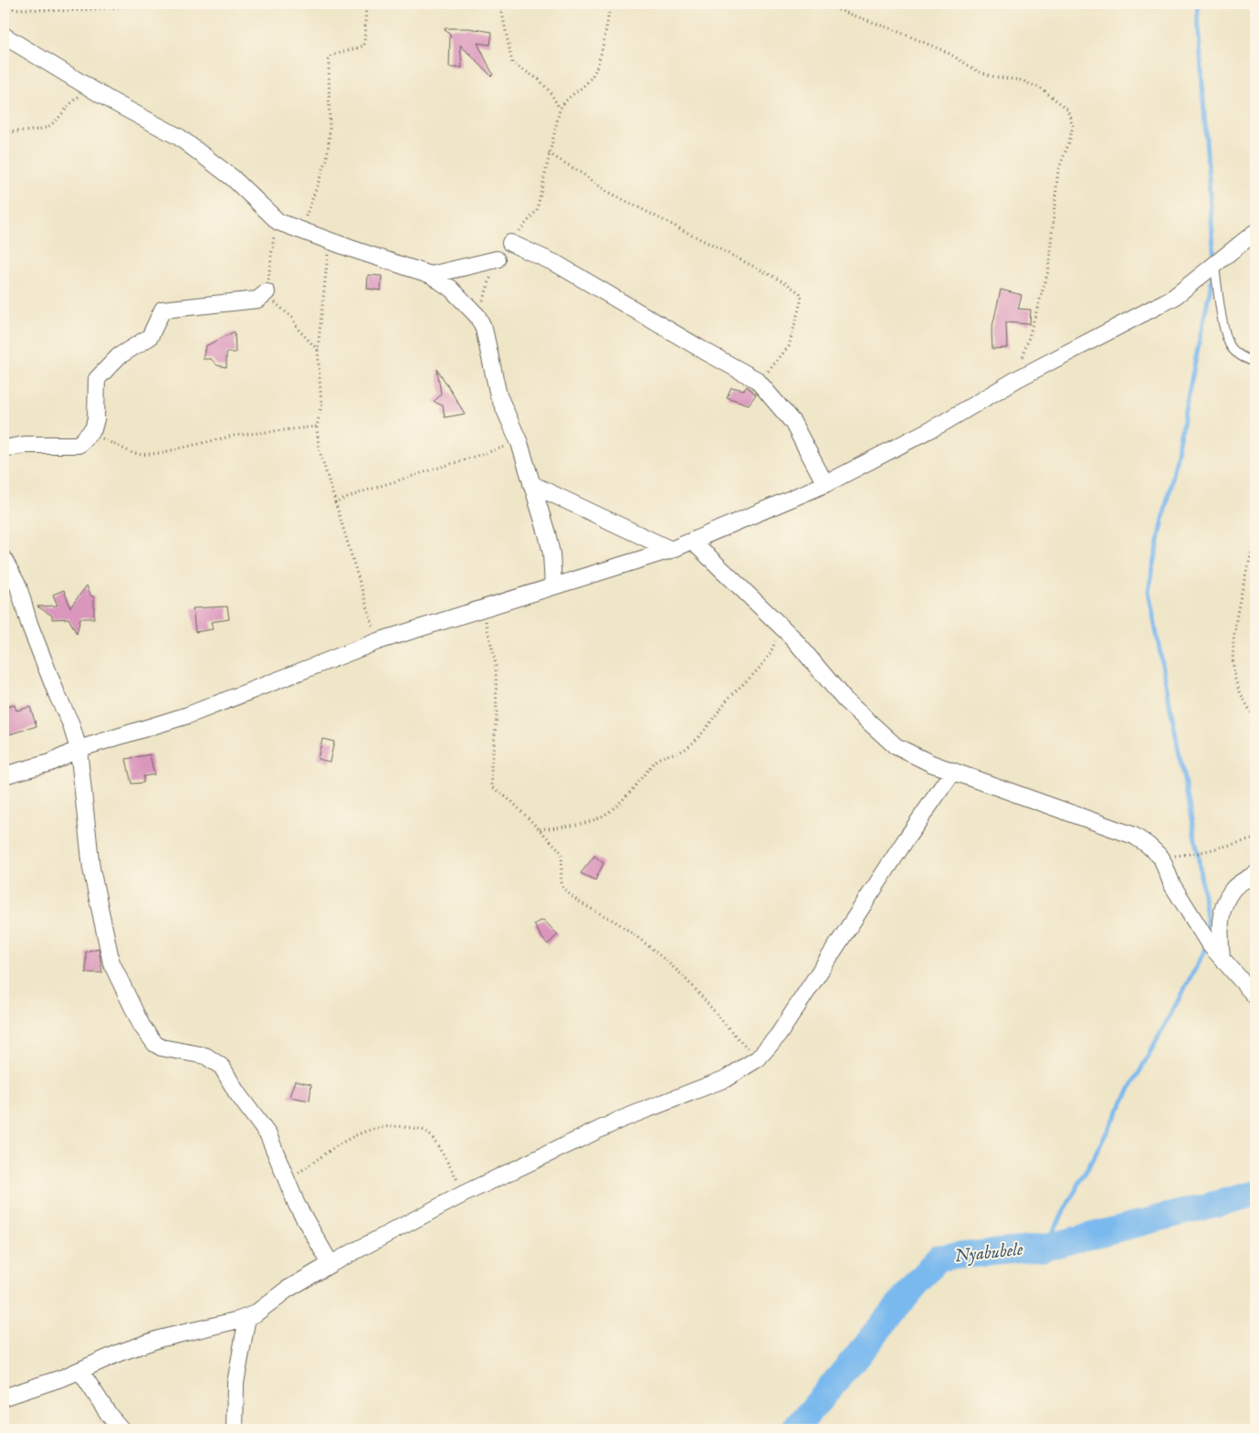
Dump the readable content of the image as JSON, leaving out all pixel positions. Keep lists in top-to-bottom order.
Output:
{
  "water": ["Nyabubele"]
}
